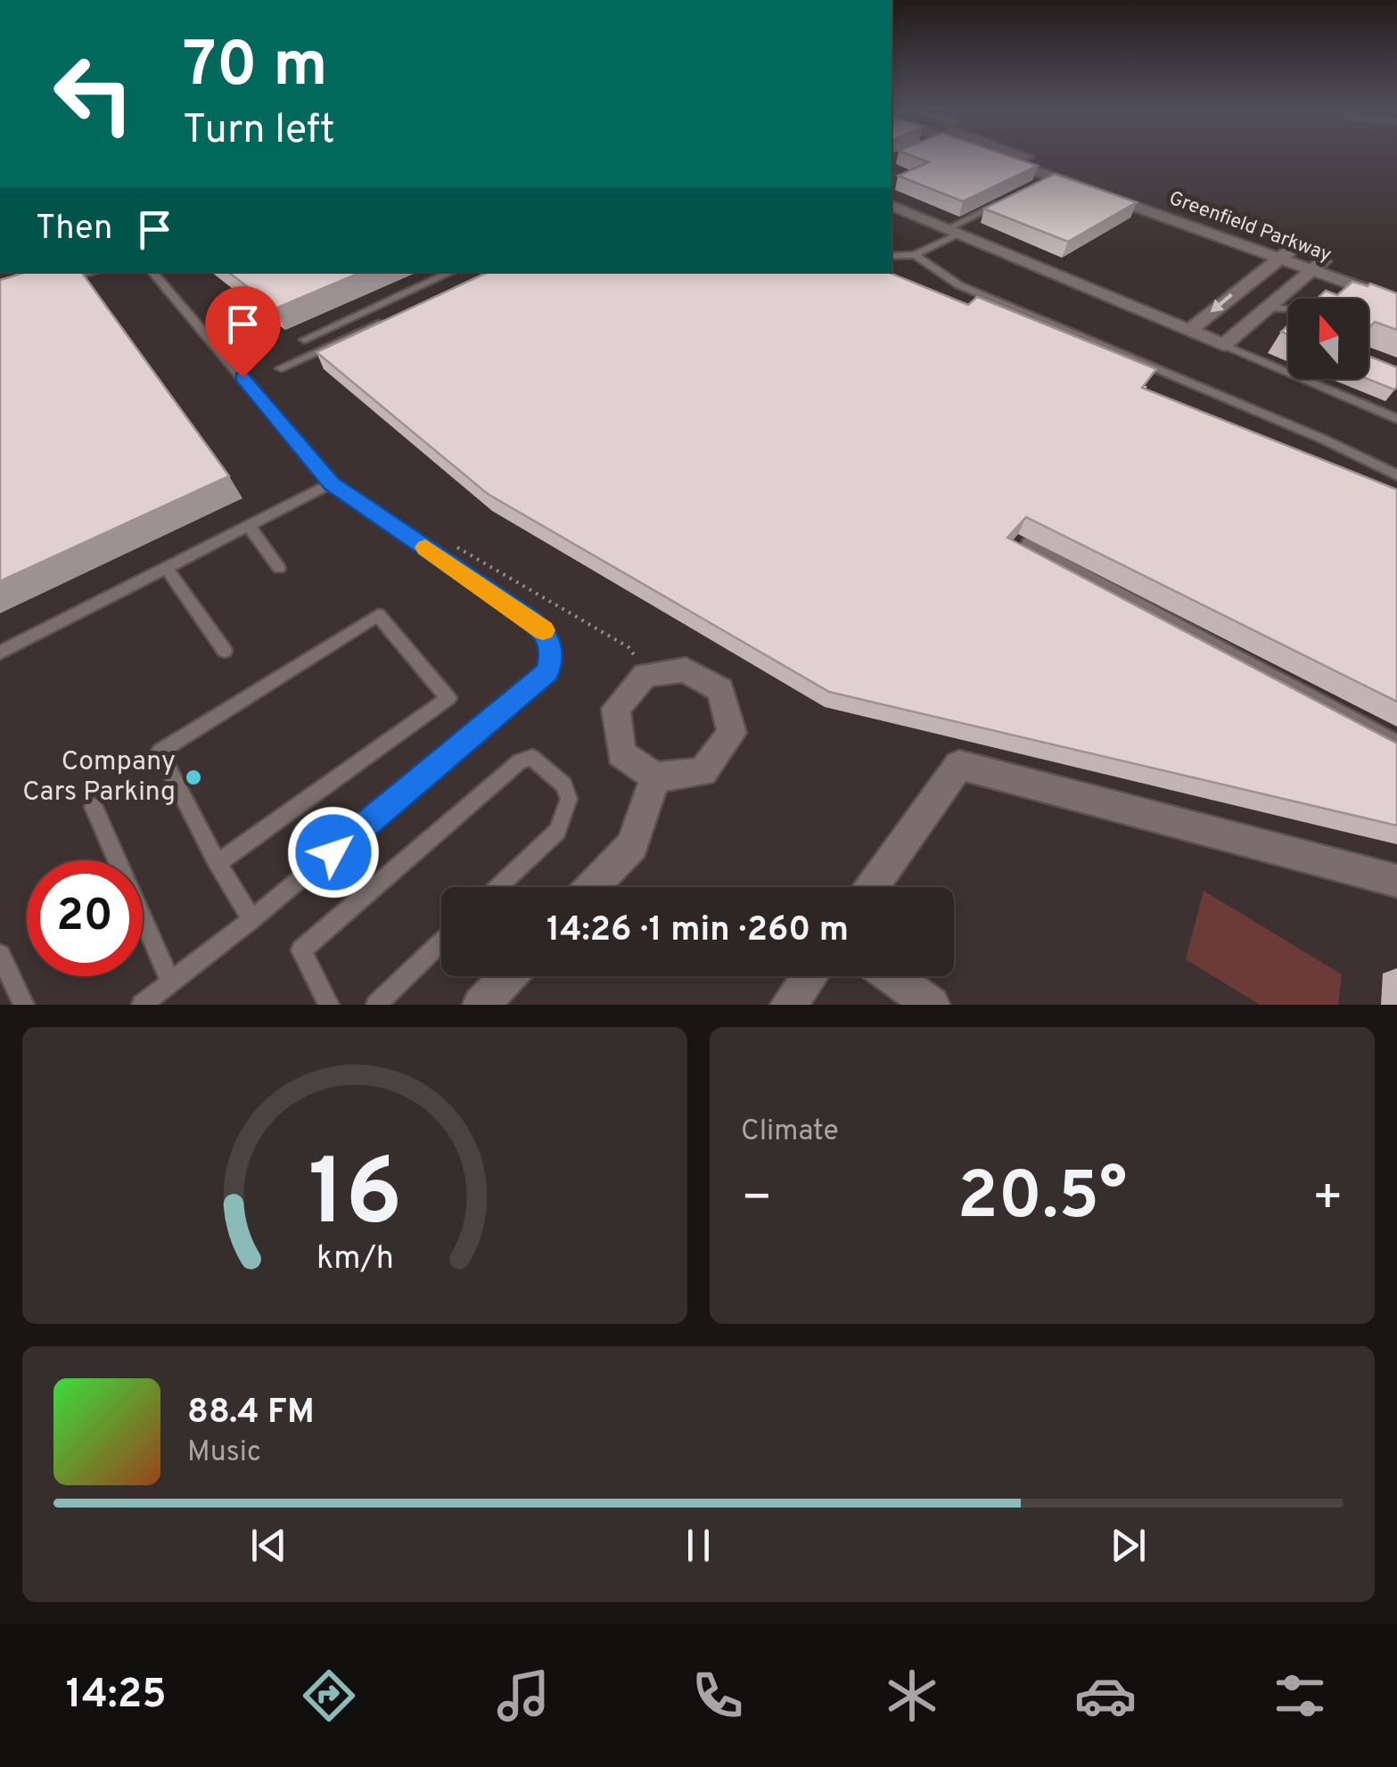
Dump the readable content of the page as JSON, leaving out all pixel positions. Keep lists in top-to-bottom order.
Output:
{
  "streets": {
    "street": ["Greenfield Parkway"]
  },
  "places": ["Company Cars Parking"],
  "north": "top",
  "page": {
    "turn": ["70 m", "Turn left"],
    "then": "Then",
    "limit": "20",
    "trip": "14:26 · 1 min · 260 m",
    "tile": "Climate",
    "heat": ["−", "20.5°", "+"],
    "song": ["88.4 FM", "Music"],
    "tabs": "14:25",
    "gauge": ["16", "km/h"]
  }
}
